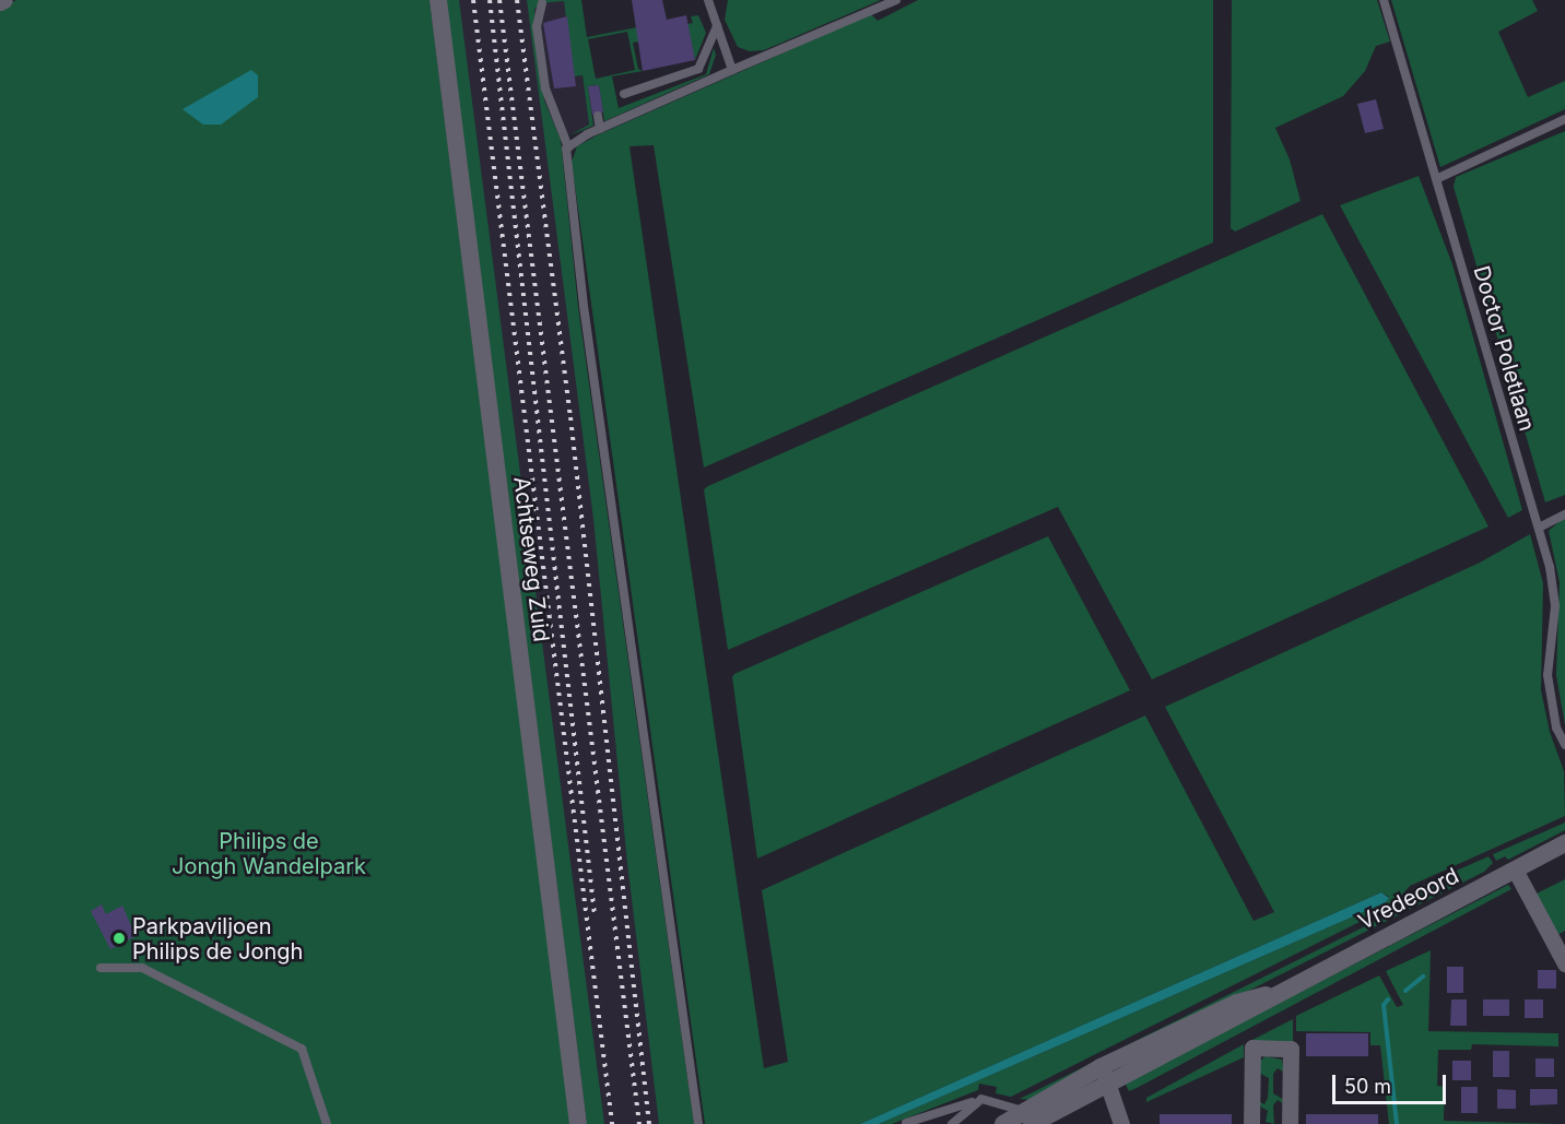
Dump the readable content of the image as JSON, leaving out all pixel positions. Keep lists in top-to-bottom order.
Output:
{
  "streets": {
    "street": ["Achtseweg Zuid", "Vredeoord"],
    "lane": ["Doctor Poletlaan"]
  },
  "parks": ["Philips de Jongh Wandelpark"],
  "places": ["Parkpaviljoen Philips de Jongh"],
  "scale_bar": "50 m"
}
